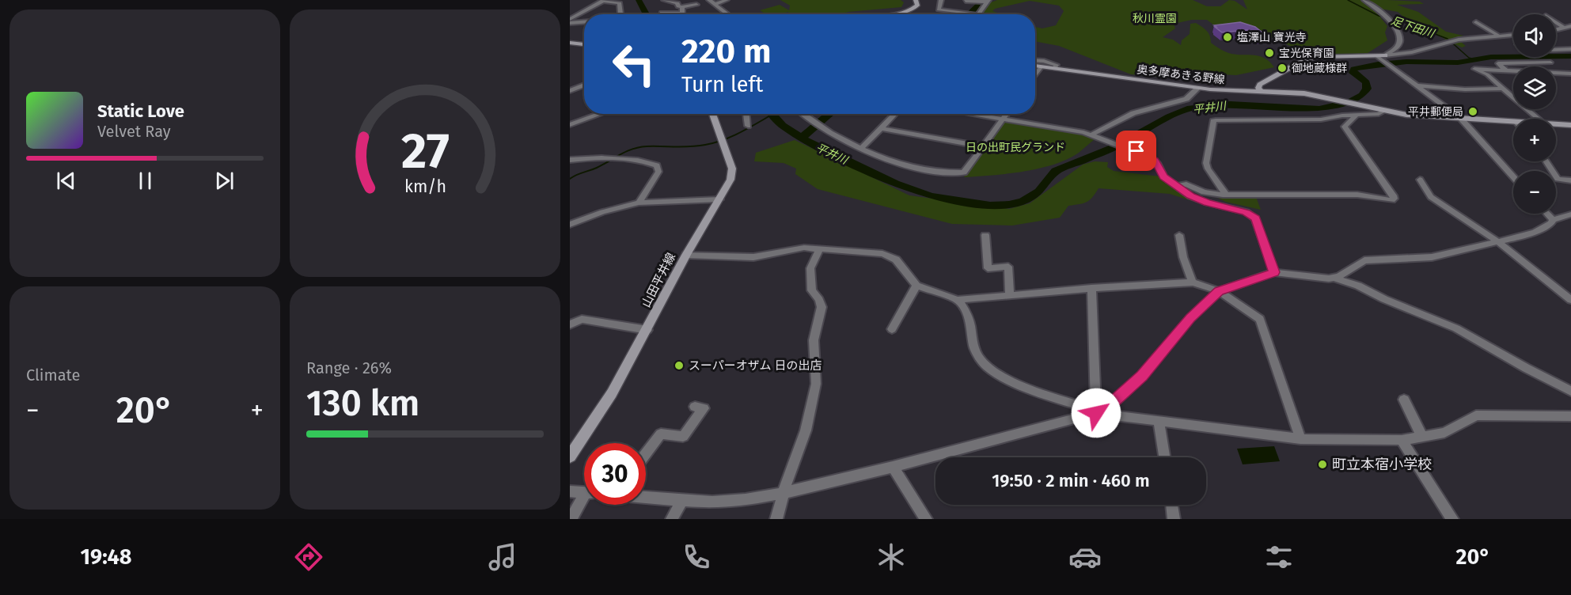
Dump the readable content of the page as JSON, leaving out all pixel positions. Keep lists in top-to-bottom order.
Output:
{
  "streets": {
    "main road": ["奥多摩あきる野線", "山田平井線"]
  },
  "water": ["足下田川", "平井川"],
  "parks": ["秋川霊園", "日の出町民グランド"],
  "places": [
    "塩澤山 寶光寺",
    "宝光保育園",
    "御地蔵様群",
    "平井郵便局",
    "スーパーオザム 日の出店",
    "町立本宿小学校"
  ],
  "page": {
    "map_buttons": ["+", "−"],
    "turn": ["220 m", "Turn left"],
    "song": ["Static Love", "Velvet Ray"],
    "tile": [
      "Climate",
      ["Range · 26%", "130 km"]
    ],
    "heat": ["−", "20°", "+"],
    "limit": "30",
    "trip": "19:50 · 2 min · 460 m",
    "tabs": ["19:48", "20°"],
    "gauge": ["27", "km/h"]
  }
}
